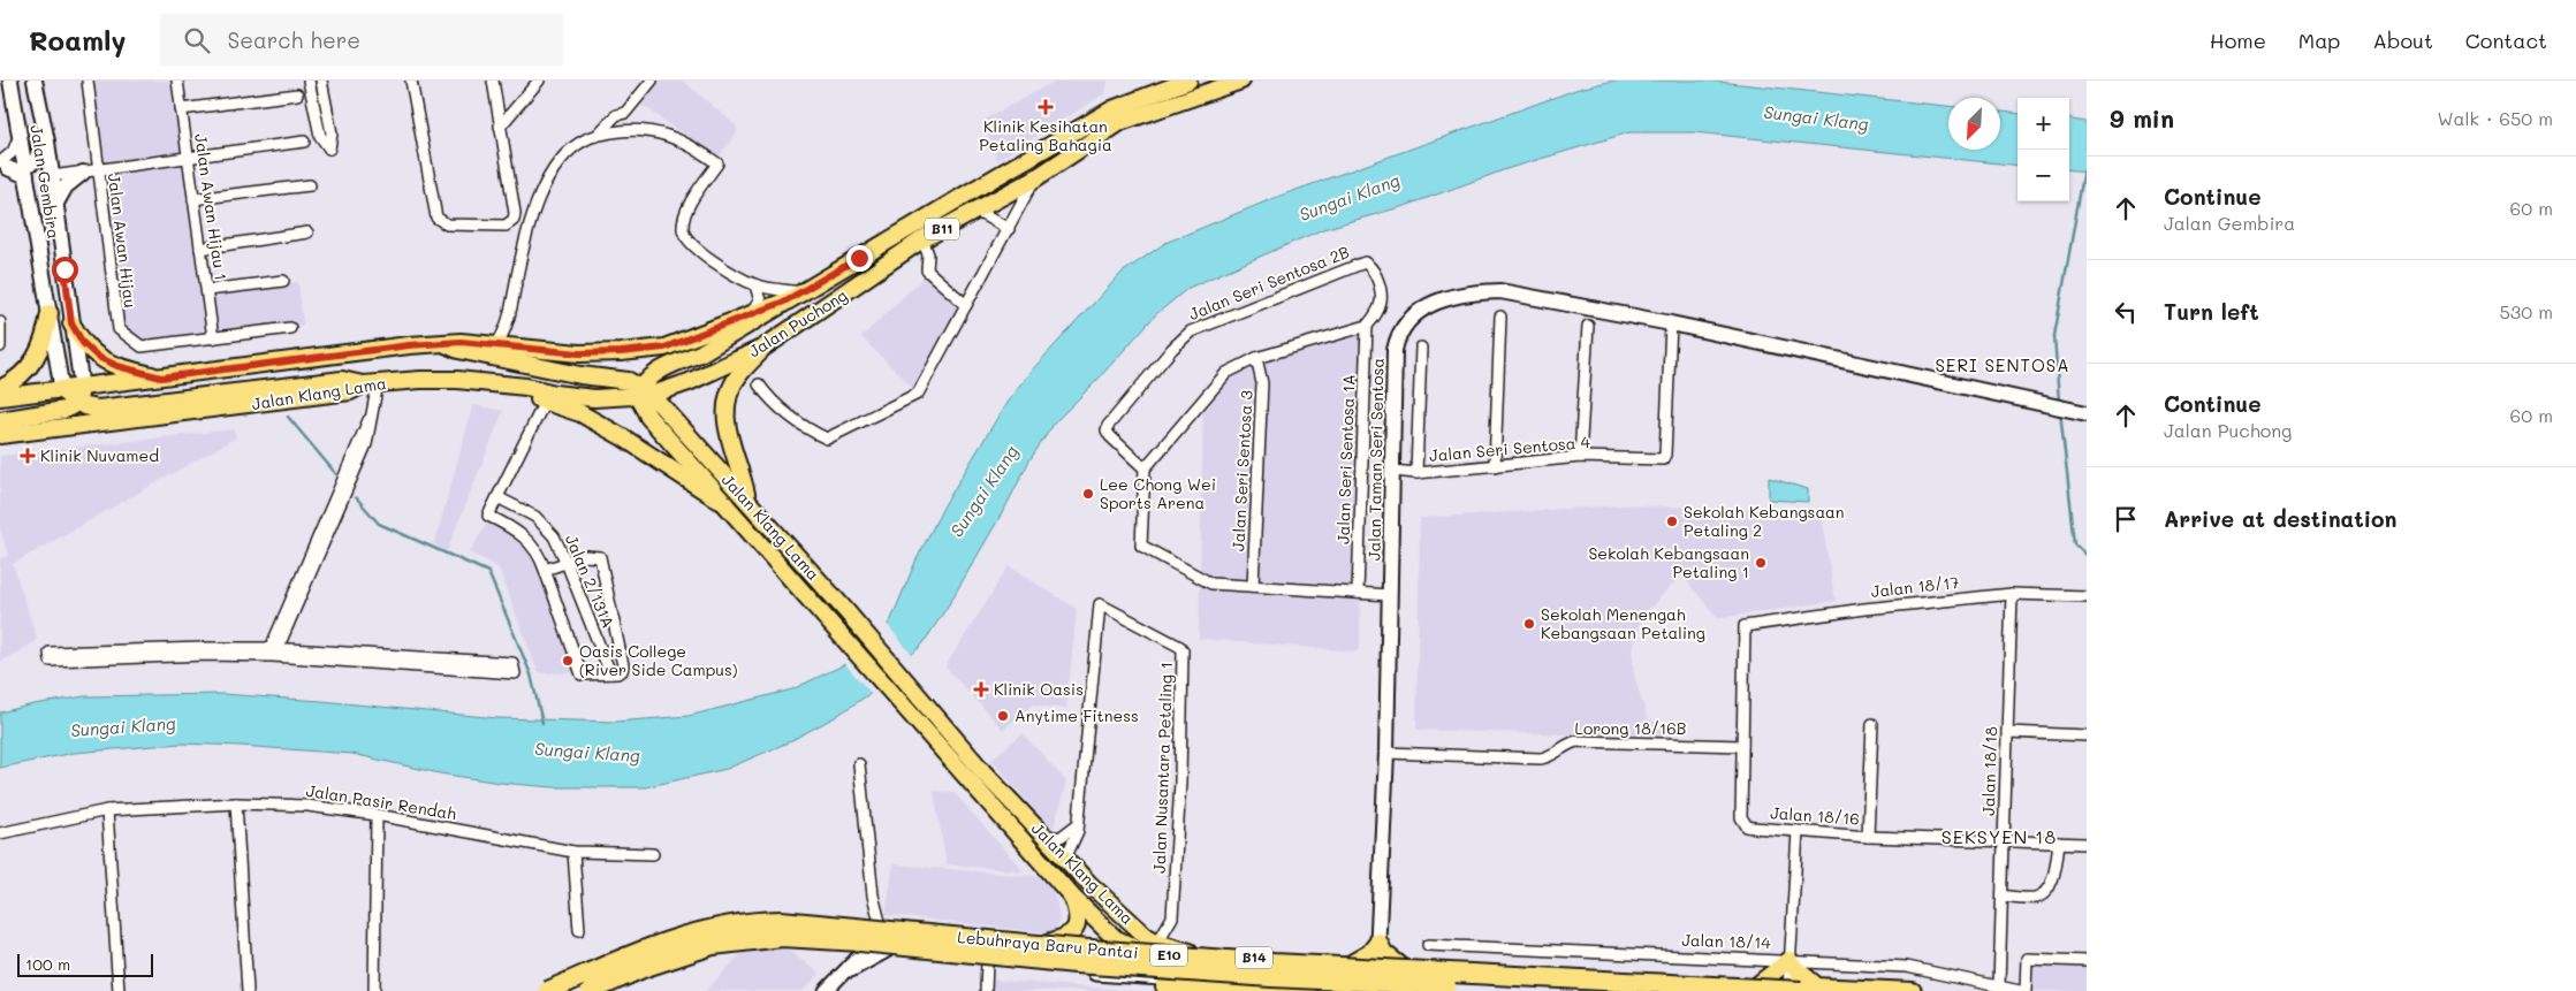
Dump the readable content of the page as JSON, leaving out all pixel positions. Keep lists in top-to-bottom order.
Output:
{
  "streets": {
    "highway": ["Lebuhraya Baru Pantai", "E10"],
    "main road": [
      "Jalan Gembira",
      "B11",
      "Jalan Puchong",
      "Jalan Klang Lama",
      "Jalan Taman Seri Sentosa",
      "B14"
    ],
    "street": [
      "Jalan Awan Hijau 1",
      "Jalan Awan Hijau",
      "Jalan Seri Sentosa 2B",
      "Jalan Seri Sentosa 4",
      "Jalan Seri Sentosa 1A",
      "Jalan Seri Sentosa 3",
      "Jalan 2/131A",
      "Jalan 18/17",
      "Lorong 18/16B",
      "Jalan Nusantara Petaling 1",
      "Jalan 18/18",
      "Jalan Pasir Rendah",
      "Jalan 18/16",
      "Jalan 18/14"
    ]
  },
  "crossings": [
    ["Jalan Awan Hijau 1", "Jalan Awan Hijau"],
    ["Jalan Seri Sentosa 2B", "Jalan Seri Sentosa 1A"],
    ["Jalan Puchong", "Jalan Klang Lama"],
    ["Jalan Klang Lama", "Jalan Taman Seri Sentosa"],
    ["Jalan Klang Lama", "Jalan Nusantara Petaling 1"],
    ["Jalan Klang Lama", "Lebuhraya Baru Pantai"],
    ["Jalan Seri Sentosa 4", "Jalan Taman Seri Sentosa"],
    ["Jalan Taman Seri Sentosa", "Lorong 18/16B"],
    ["Jalan 18/17", "Jalan 18/18"],
    ["Jalan 18/17", "Jalan 18/16"],
    ["Lorong 18/16B", "Jalan 18/16"],
    ["Jalan 18/18", "Jalan 18/16"],
    ["Jalan 18/18", "Jalan 18/14"]
  ],
  "districts": ["SERI SENTOSA", "SEKSYEN 18"],
  "water": ["Sungai Klang"],
  "places": {
    "health": ["Klinik Kesihatan Petaling Bahagia", "Klinik Nuvamed", "Klinik Oasis"],
    "other": [
      "Lee Chong Wei Sports Arena",
      "Sekolah Kebangsaan Petaling 2",
      "Sekolah Kebangsaan Petaling 1",
      "Sekolah Menengah Kebangsaan Petaling",
      "Oasis College (River Side Campus)",
      "Anytime Fitness"
    ]
  },
  "scale_bar": "100 m",
  "north": "bottom left",
  "page": {
    "header": "Roamly",
    "search": "Search here",
    "nav": [
      "Home",
      "Map",
      "About",
      "Contact"
    ],
    "heading": ["9 min", "Walk · 650 m"],
    "map_buttons": ["+", "−"],
    "list": [
      ["Continue", "Jalan Gembira", "60 m"],
      ["Turn left", "530 m"],
      ["Continue", "Jalan Puchong", "60 m"],
      "Arrive at destination"
    ],
    "scale": "100 m"
  }
}
